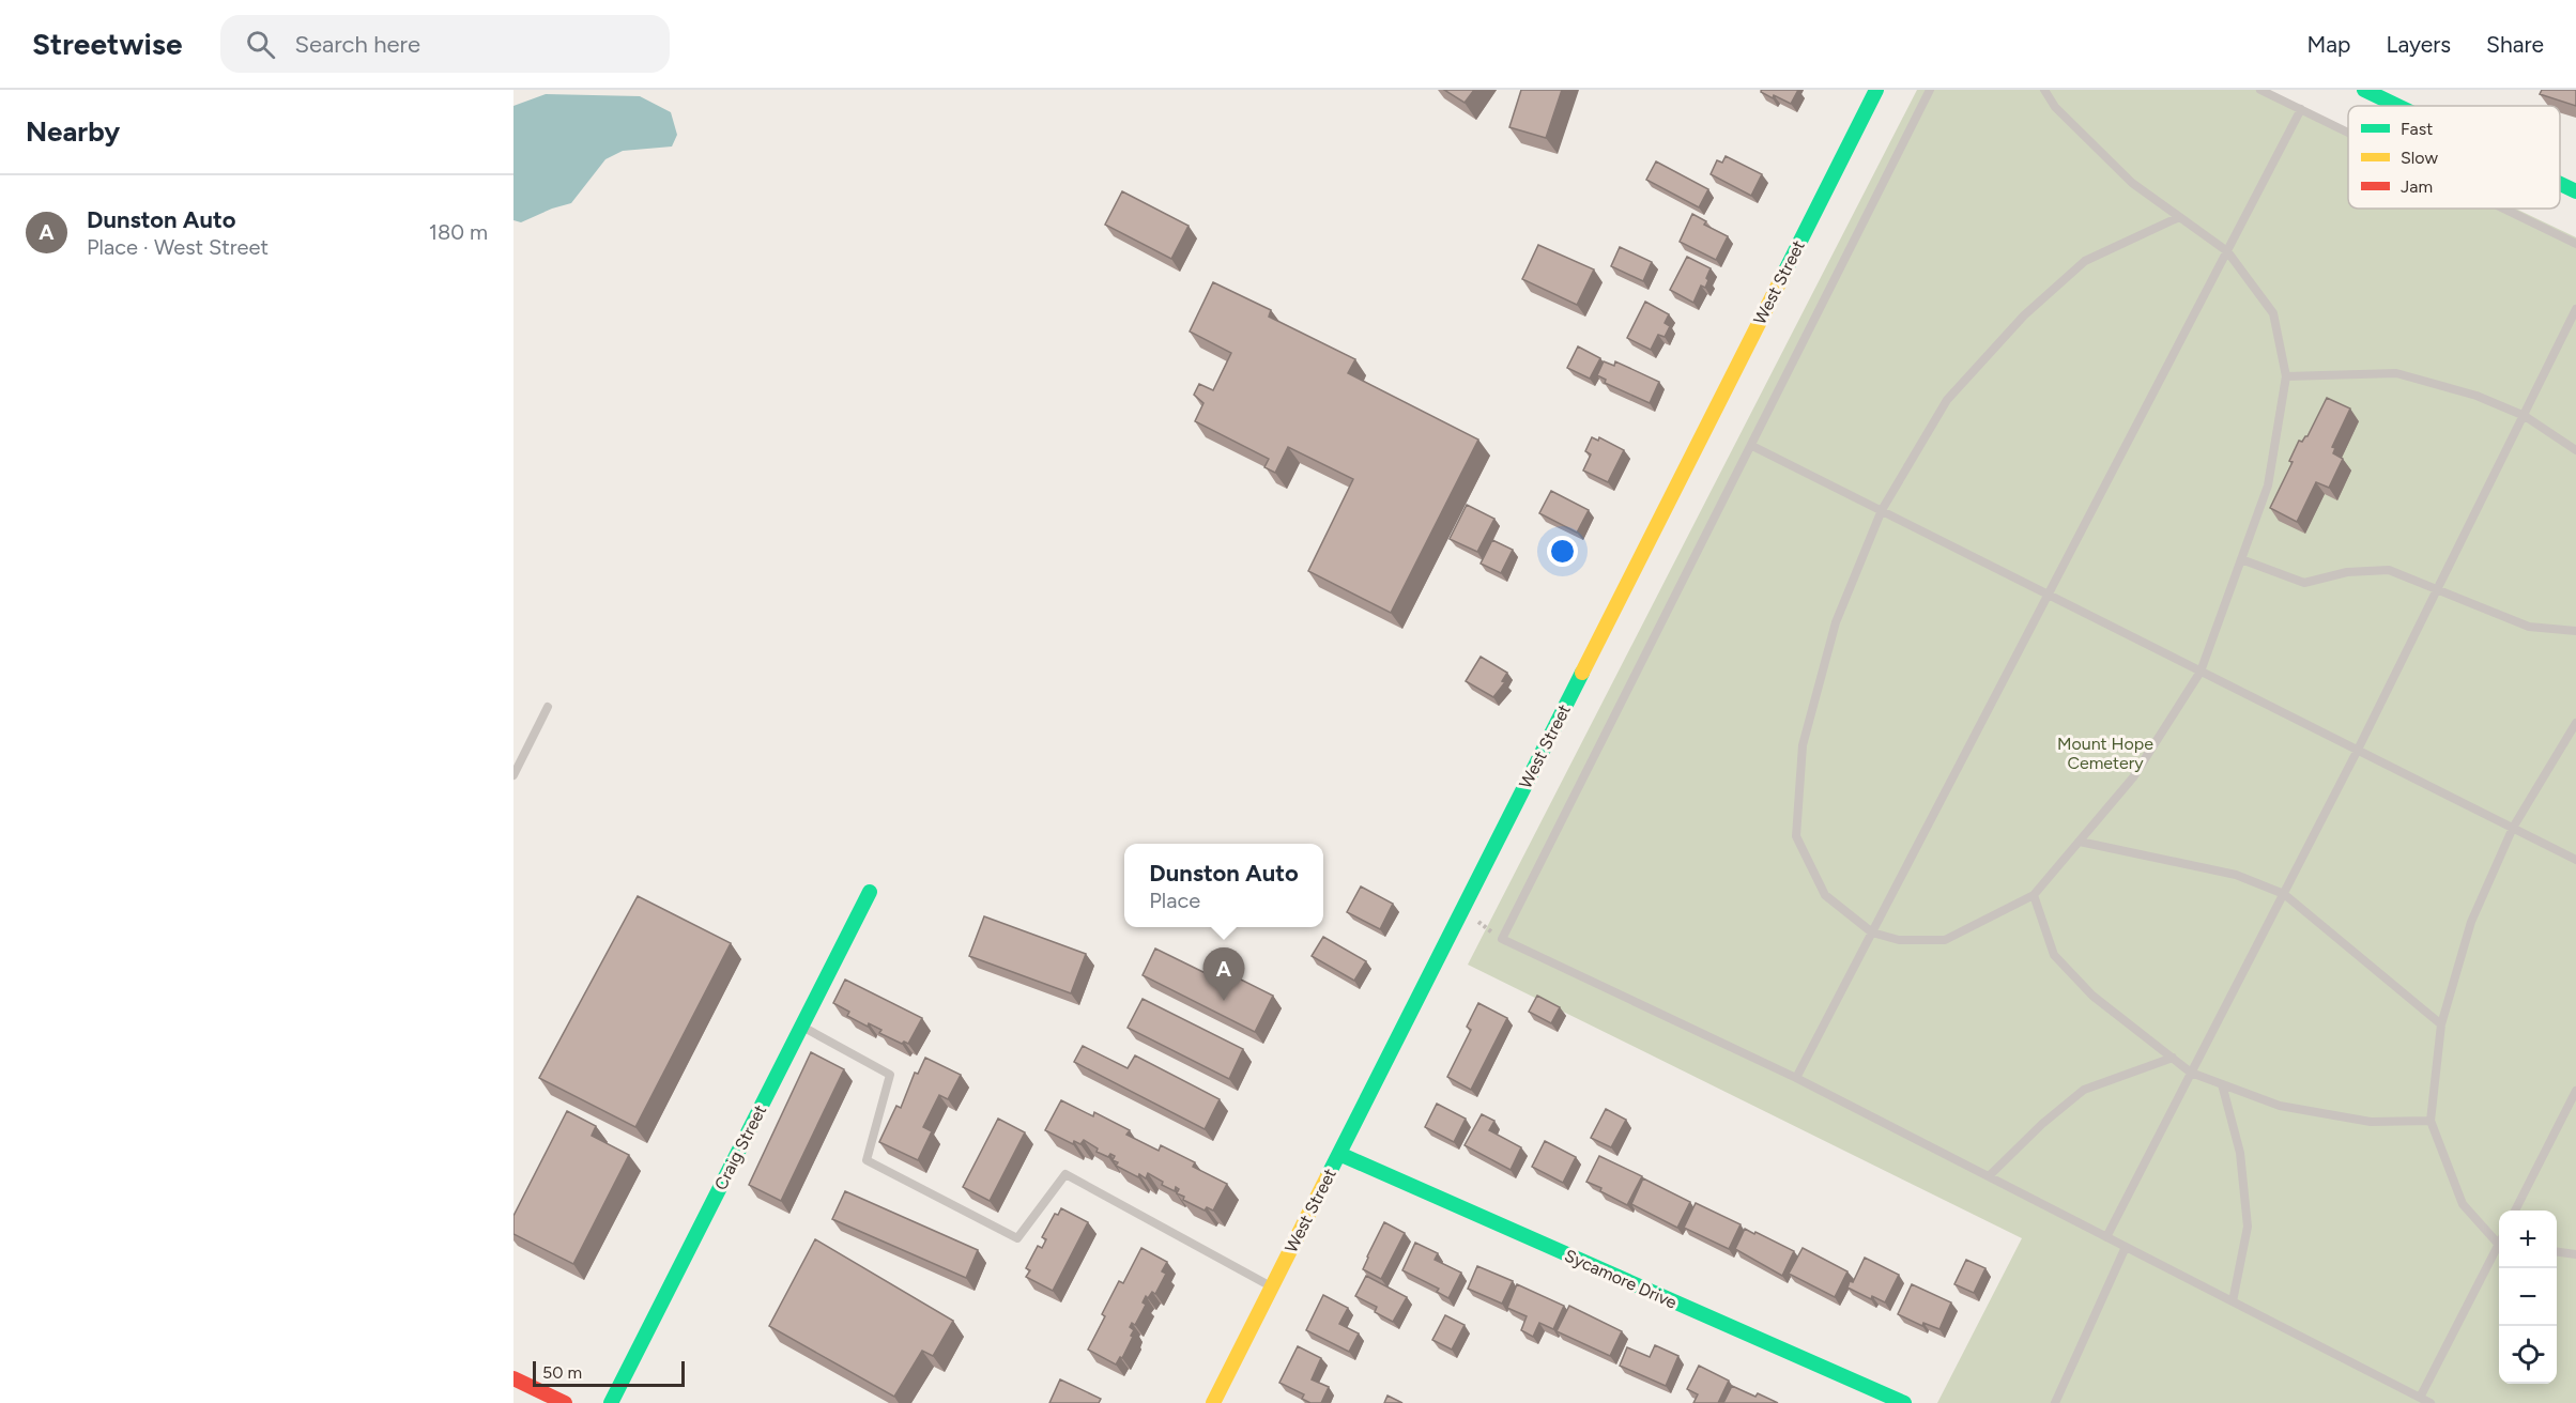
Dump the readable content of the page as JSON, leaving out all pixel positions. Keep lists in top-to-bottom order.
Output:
{
  "streets": {
    "main road": ["West Street", "Craig Street", "Sycamore Drive"]
  },
  "crossings": [
    ["West Street", "Sycamore Drive"]
  ],
  "parks": ["Mount Hope Cemetery"],
  "legend": ["Fast", "Slow", "Jam"],
  "scale_bar": "50 m",
  "page": {
    "header": "Streetwise",
    "search": "Search here",
    "nav": ["Map", "Layers", "Share"],
    "heading": "Nearby",
    "list": [
      {
        "mark": "A",
        "name": "Dunston Auto",
        "note": "Place · West Street",
        "value": "180 m"
      }
    ],
    "popup": ["Dunston Auto", "Place"],
    "pins": "A",
    "map_buttons": ["+", "−"],
    "scale": "50 m"
  }
}
